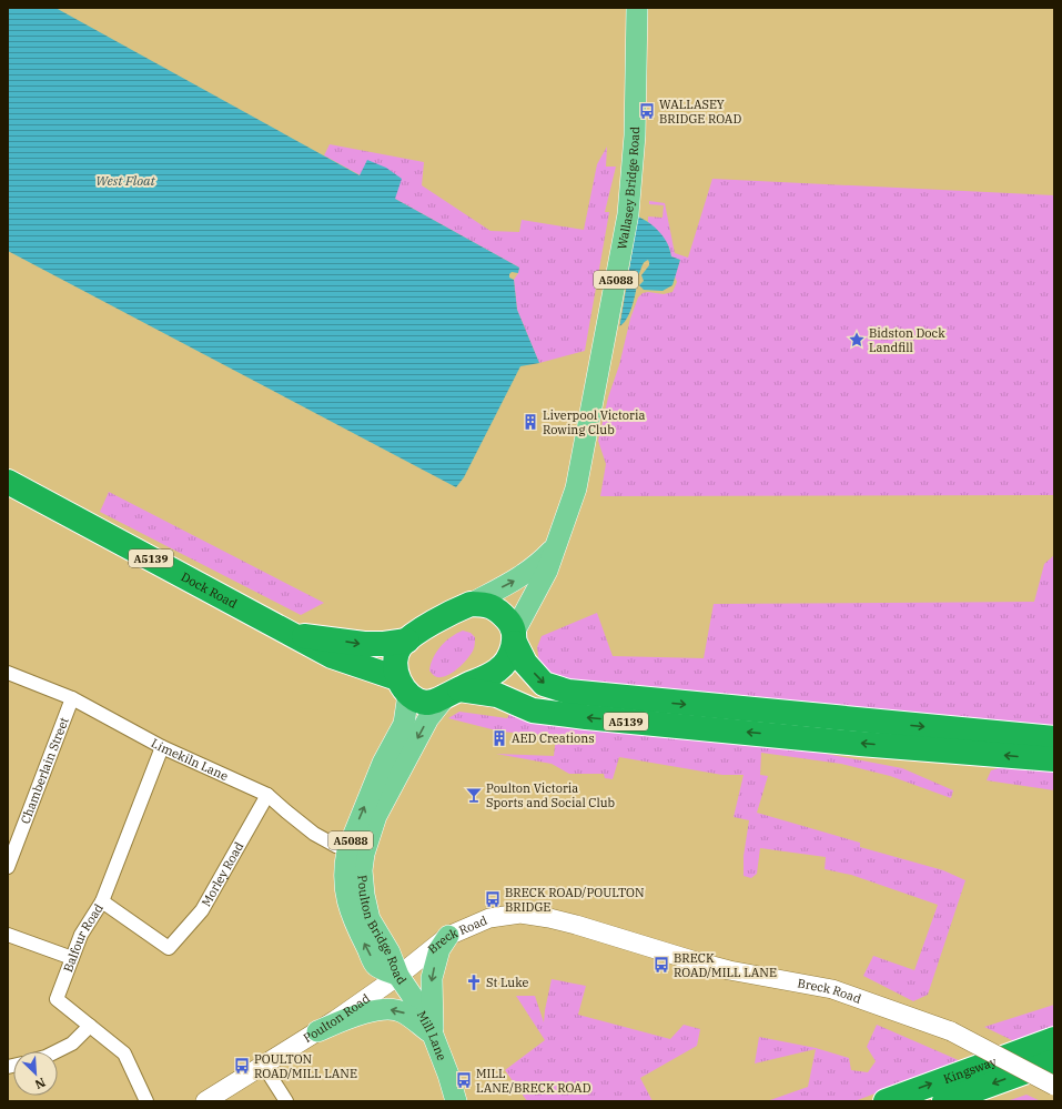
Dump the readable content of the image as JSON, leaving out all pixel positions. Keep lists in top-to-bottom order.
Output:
{
  "streets": {
    "highway": ["A5139", "Dock Road", "Kingsway"],
    "main road": [
      "Wallasey Bridge Road",
      "A5088",
      "Poulton Bridge Road",
      "Breck Road",
      "Poulton Road",
      "Mill Lane"
    ],
    "street": [
      "Limekiln Lane",
      "Chamberlain Street",
      "Morley Road",
      "Balfour Road"
    ]
  },
  "crossings": [
    ["Wallasey Bridge Road", "A5088"],
    ["A5088", "A5139"],
    ["A5088", "Dock Road"],
    ["A5088", "Poulton Bridge Road"],
    ["A5139", "Dock Road"],
    ["A5139", "Poulton Bridge Road"],
    ["Dock Road", "Poulton Bridge Road"],
    ["Limekiln Lane", "Chamberlain Street"],
    ["Limekiln Lane", "Morley Road"],
    ["Limekiln Lane", "Poulton Bridge Road"],
    ["Limekiln Lane", "Balfour Road"],
    ["Morley Road", "Balfour Road"],
    ["Poulton Bridge Road", "Breck Road"],
    ["Poulton Bridge Road", "Poulton Road"],
    ["Poulton Bridge Road", "Mill Lane"],
    ["Breck Road", "Poulton Road"],
    ["Breck Road", "Mill Lane"],
    ["Poulton Road", "Mill Lane"]
  ],
  "water": ["West Float"],
  "places": {
    "bus stop": [
      "WALLASEY BRIDGE ROAD",
      "BRECK ROAD/POULTON BRIDGE",
      "BRECK ROAD/MILL LANE",
      "POULTON ROAD/MILL LANE",
      "MILL LANE/BRECK ROAD"
    ],
    "place": ["Bidston Dock Landfill"],
    "building": ["Liverpool Victoria Rowing Club", "AED Creations"],
    "bar": ["Poulton Victoria Sports and Social Club"],
    "church": ["St Luke"]
  },
  "north": "bottom right"
}
